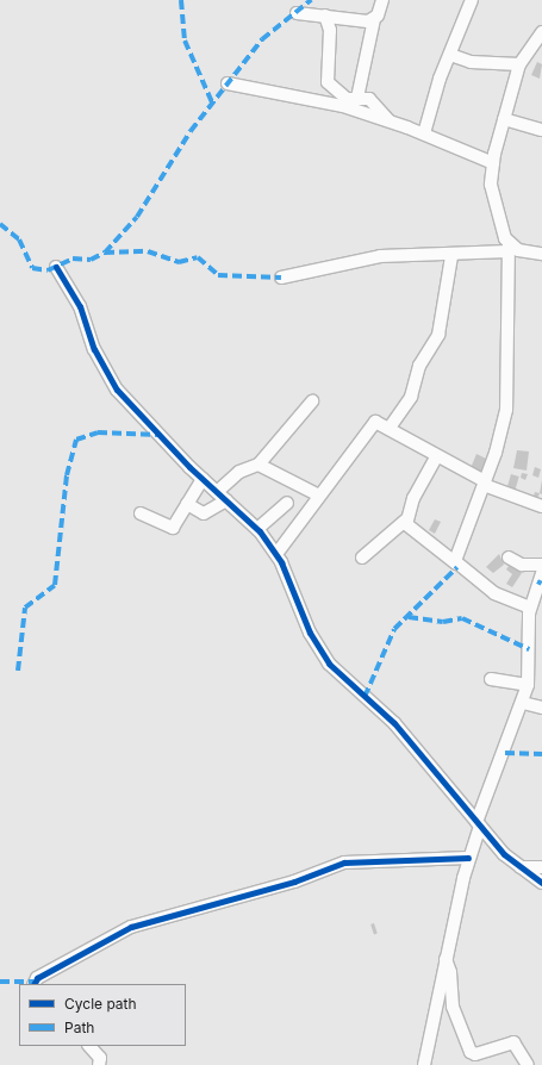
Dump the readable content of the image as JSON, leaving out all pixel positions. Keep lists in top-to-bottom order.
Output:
{
  "legend": ["Cycle path", "Path"]
}
